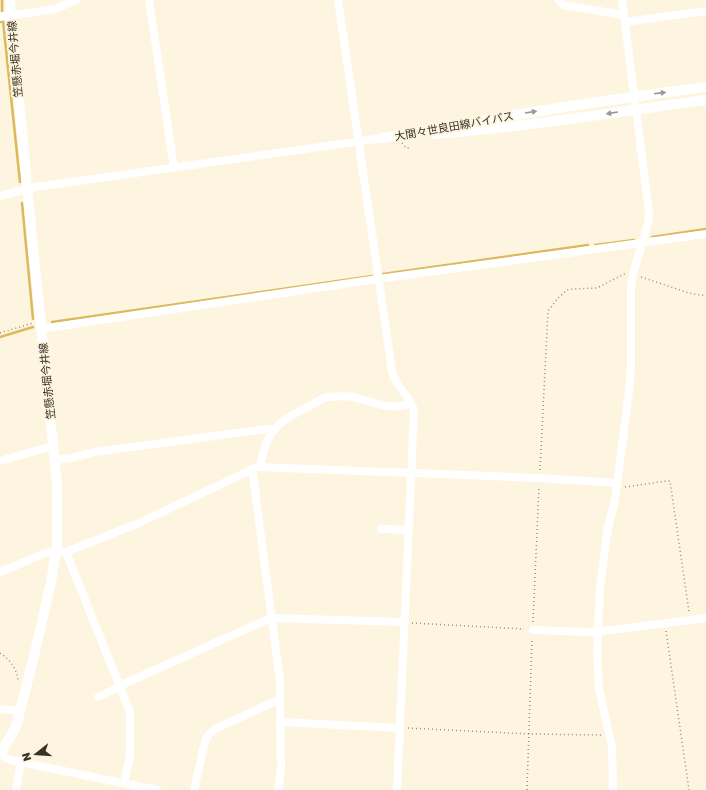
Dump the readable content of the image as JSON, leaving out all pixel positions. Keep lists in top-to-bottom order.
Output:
{
  "streets": {
    "main road": ["笠懸赤堀今井線", "大間々世良田線バイパス"]
  },
  "north": "left"
}
